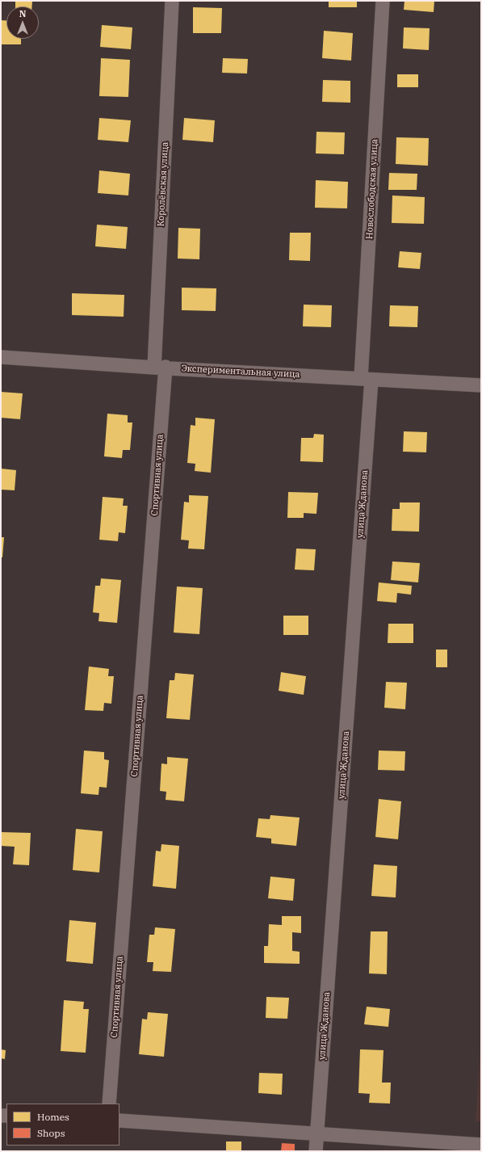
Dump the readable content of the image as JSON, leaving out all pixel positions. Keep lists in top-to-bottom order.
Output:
{
  "streets": {
    "street": [
      "Королёвская улица",
      "Новослободская улица",
      "Экспериментальная улица",
      "Спортивная улица",
      "улица Жданова"
    ]
  },
  "crossings": [
    ["Королёвская улица", "Экспериментальная улица"],
    ["Королёвская улица", "Спортивная улица"],
    ["Новослободская улица", "Экспериментальная улица"],
    ["Новослободская улица", "улица Жданова"],
    ["Экспериментальная улица", "Спортивная улица"],
    ["Экспериментальная улица", "улица Жданова"]
  ],
  "legend": ["Homes", "Shops"],
  "north": "top"
}
